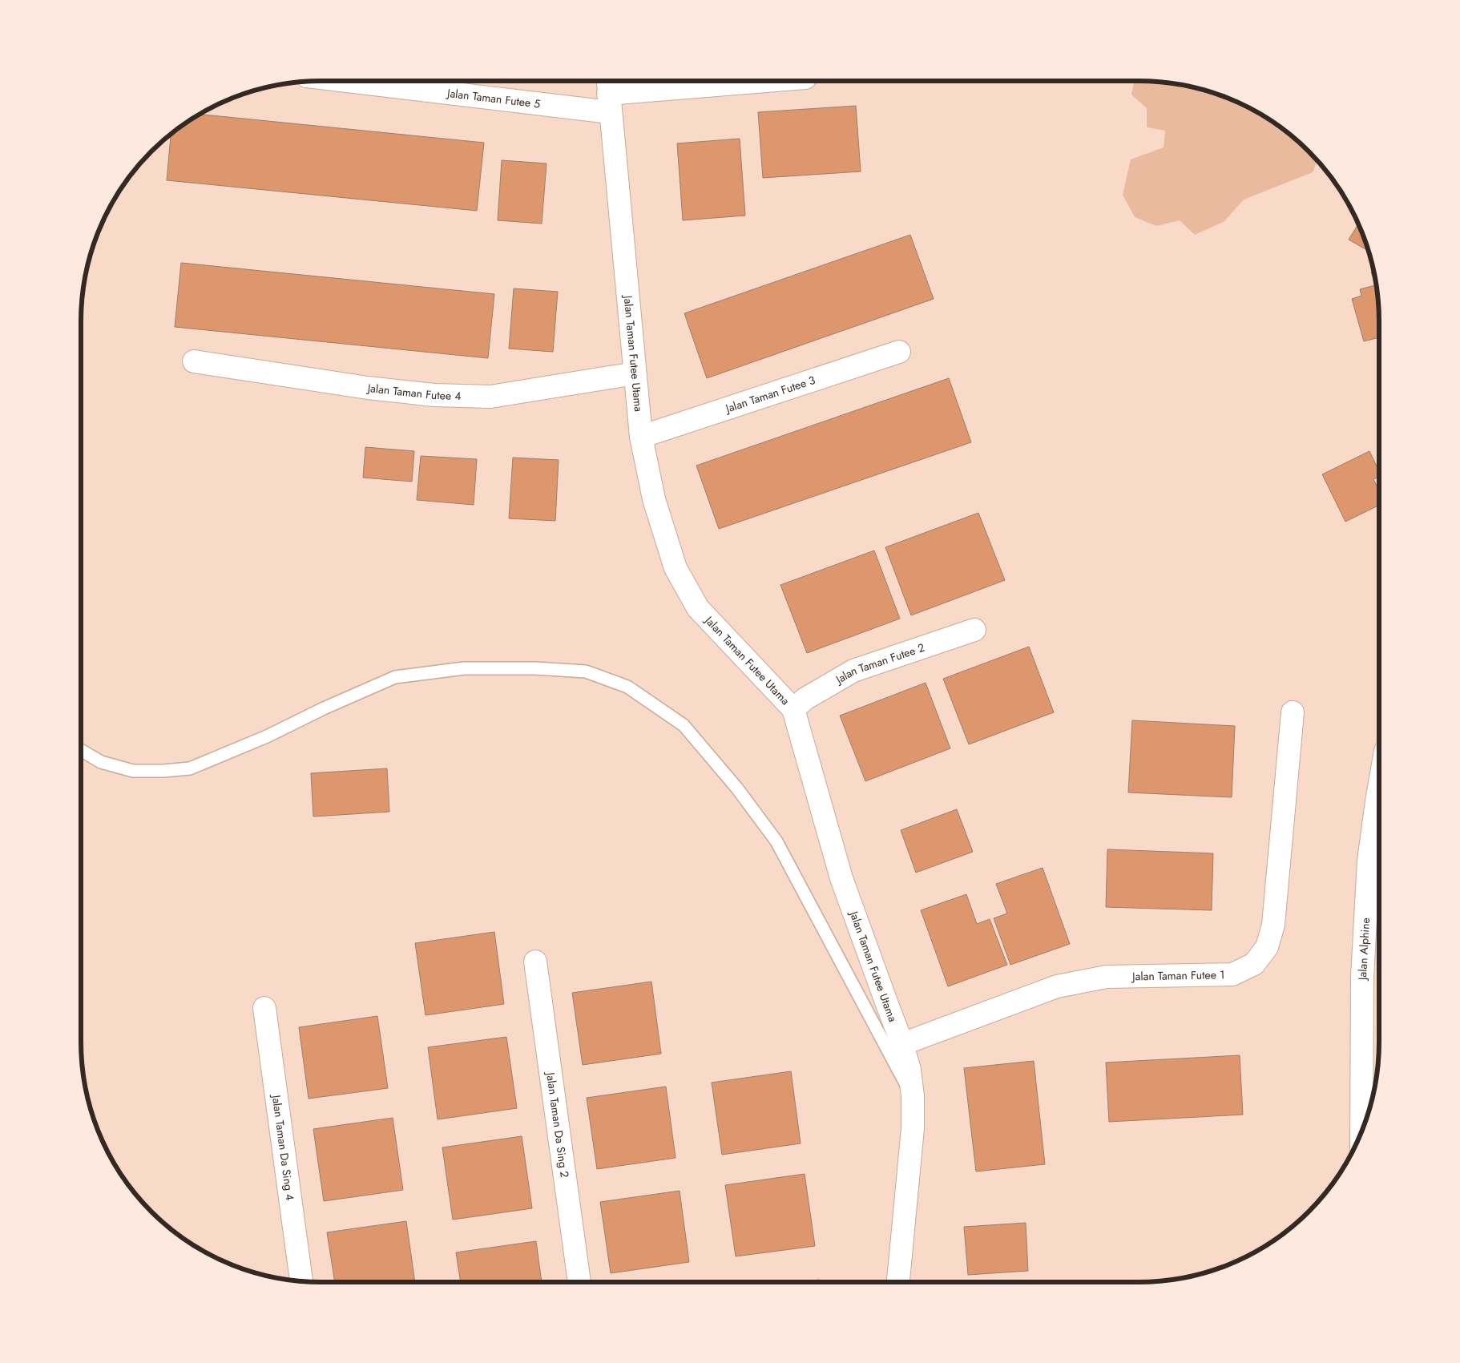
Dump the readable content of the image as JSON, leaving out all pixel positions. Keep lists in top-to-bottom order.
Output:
{
  "streets": {
    "street": [
      "Jalan Taman Futee 5",
      "Jalan Taman Futee Utama",
      "Jalan Taman Futee 4",
      "Jalan Taman Futee 3",
      "Jalan Taman Futee 2",
      "Jalan Alphine",
      "Jalan Taman Futee 1",
      "Jalan Taman Da Sing 2",
      "Jalan Taman Da Sing 4"
    ]
  },
  "crossings": [
    ["Jalan Taman Futee 5", "Jalan Taman Futee Utama"],
    ["Jalan Taman Futee Utama", "Jalan Taman Futee 4"],
    ["Jalan Taman Futee Utama", "Jalan Taman Futee 3"],
    ["Jalan Taman Futee Utama", "Jalan Taman Futee 2"],
    ["Jalan Taman Futee Utama", "Jalan Taman Futee 1"]
  ]
}
